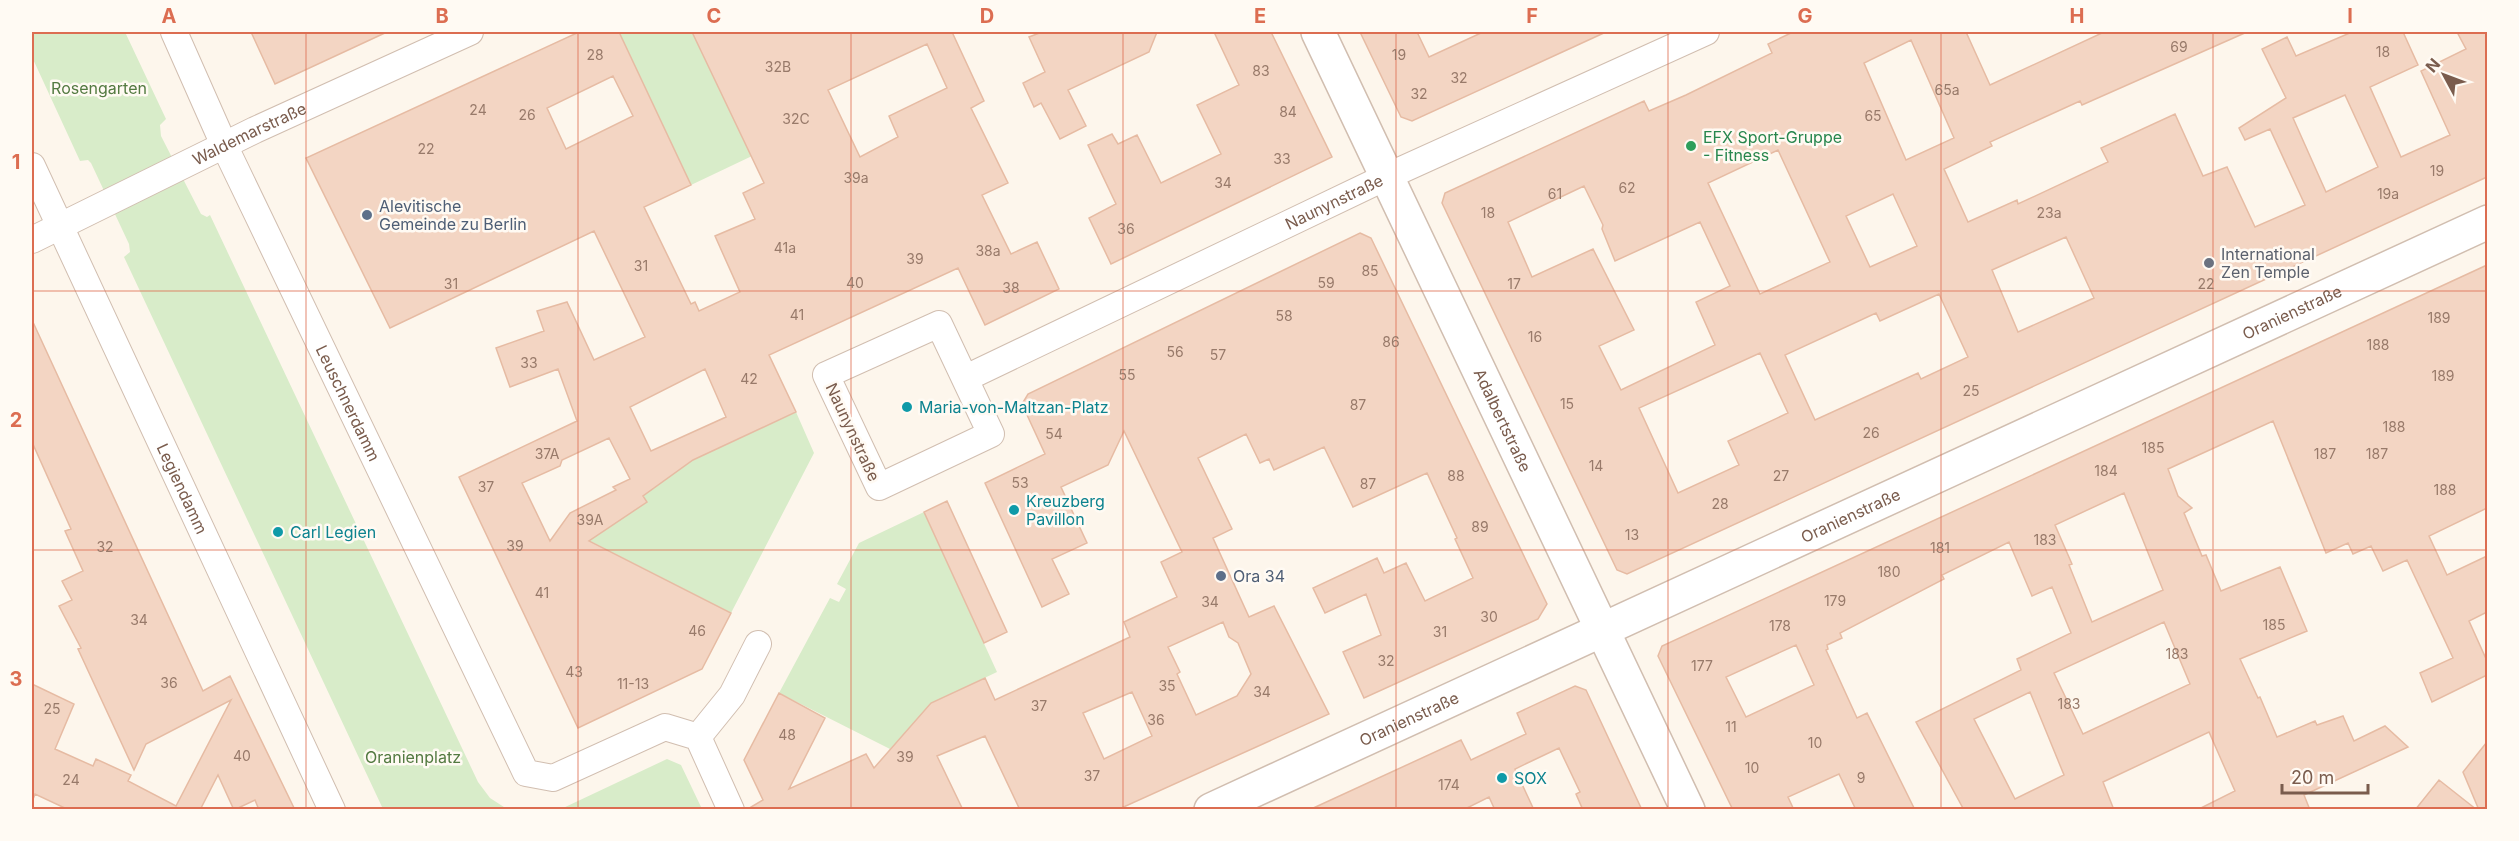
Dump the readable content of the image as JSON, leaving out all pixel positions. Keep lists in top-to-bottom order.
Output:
{
  "streets": {
    "street": [
      "Waldemarstraße",
      "Naunynstraße",
      "Oranienstraße",
      "Leuschnerdamm",
      "Adalbertstraße",
      "Legiendamm"
    ]
  },
  "crossings": [
    ["Waldemarstraße", "Leuschnerdamm"],
    ["Waldemarstraße", "Legiendamm"],
    ["Naunynstraße", "Adalbertstraße"],
    ["Oranienstraße", "Adalbertstraße"]
  ],
  "parks": ["Rosengarten", "Oranienplatz"],
  "places": [
    "EFX Sport-Gruppe - Fitness",
    "Alevitische Gemeinde zu Berlin",
    "International Zen Temple",
    "Maria-von-Maltzan-Platz",
    "Kreuzberg Pavillon",
    "Carl Legien",
    "Ora 34",
    "SOX"
  ],
  "house_numbers": [
    "69",
    "18",
    "28",
    "19",
    "32B",
    "83",
    "32",
    "65a",
    "32",
    "24",
    "84",
    "26",
    "65",
    "32C",
    "22",
    "33",
    "19",
    "39a",
    "34",
    "62",
    "61",
    "19a",
    "18",
    "23a",
    "36",
    "41a",
    "38a",
    "39",
    "31",
    "85",
    "40",
    "59",
    "31",
    "17",
    "22",
    "38",
    "41",
    "58",
    "189",
    "16",
    "86",
    "188",
    "56",
    "57",
    "33",
    "55",
    "189",
    "42",
    "25",
    "15",
    "87",
    "188",
    "26",
    "54",
    "185",
    "37A",
    "187",
    "187",
    "14",
    "184",
    "88",
    "27",
    "53",
    "87",
    "37",
    "188",
    "28",
    "39A",
    "89",
    "13",
    "183",
    "39",
    "32",
    "181",
    "180",
    "41",
    "179",
    "34",
    "30",
    "34",
    "185",
    "178",
    "46",
    "31",
    "183",
    "32",
    "177",
    "43",
    "36",
    "11-13",
    "35",
    "34",
    "183",
    "37",
    "25",
    "36",
    "11",
    "48",
    "10",
    "40",
    "39",
    "10",
    "37",
    "9",
    "24",
    "174"
  ],
  "scale_bar": "20 m",
  "north": "top left",
  "grid": {
    "columns": [
      "A",
      "B",
      "C",
      "D",
      "E",
      "F",
      "G",
      "H",
      "I"
    ],
    "rows": ["1", "2", "3"]
  }
}
